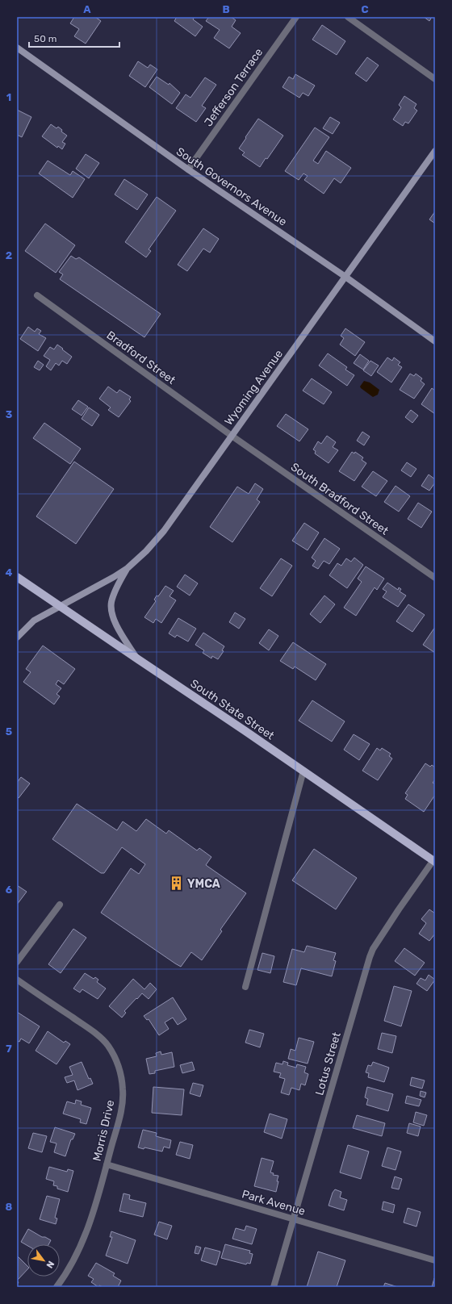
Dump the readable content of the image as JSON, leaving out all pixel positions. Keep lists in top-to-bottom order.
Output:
{
  "streets": {
    "main road": ["South State Street"],
    "street": [
      "Jefferson Terrace",
      "South Governors Avenue",
      "Bradford Street",
      "Wyoming Avenue",
      "South Bradford Street",
      "Lotus Street",
      "Morris Drive",
      "Park Avenue"
    ]
  },
  "crossings": [
    ["Jefferson Terrace", "South Governors Avenue"],
    ["South Governors Avenue", "Wyoming Avenue"],
    ["Bradford Street", "Wyoming Avenue"],
    ["Bradford Street", "South Bradford Street"],
    ["Wyoming Avenue", "South Bradford Street"],
    ["Wyoming Avenue", "South State Street"],
    ["South State Street", "Lotus Street"],
    ["Lotus Street", "Park Avenue"],
    ["Morris Drive", "Park Avenue"]
  ],
  "places": {
    "building": ["YMCA"]
  },
  "scale_bar": "50 m",
  "north": "bottom right",
  "grid": {
    "columns": ["A", "B", "C"],
    "rows": [
      "1",
      "2",
      "3",
      "4",
      "5",
      "6",
      "7",
      "8"
    ]
  }
}
